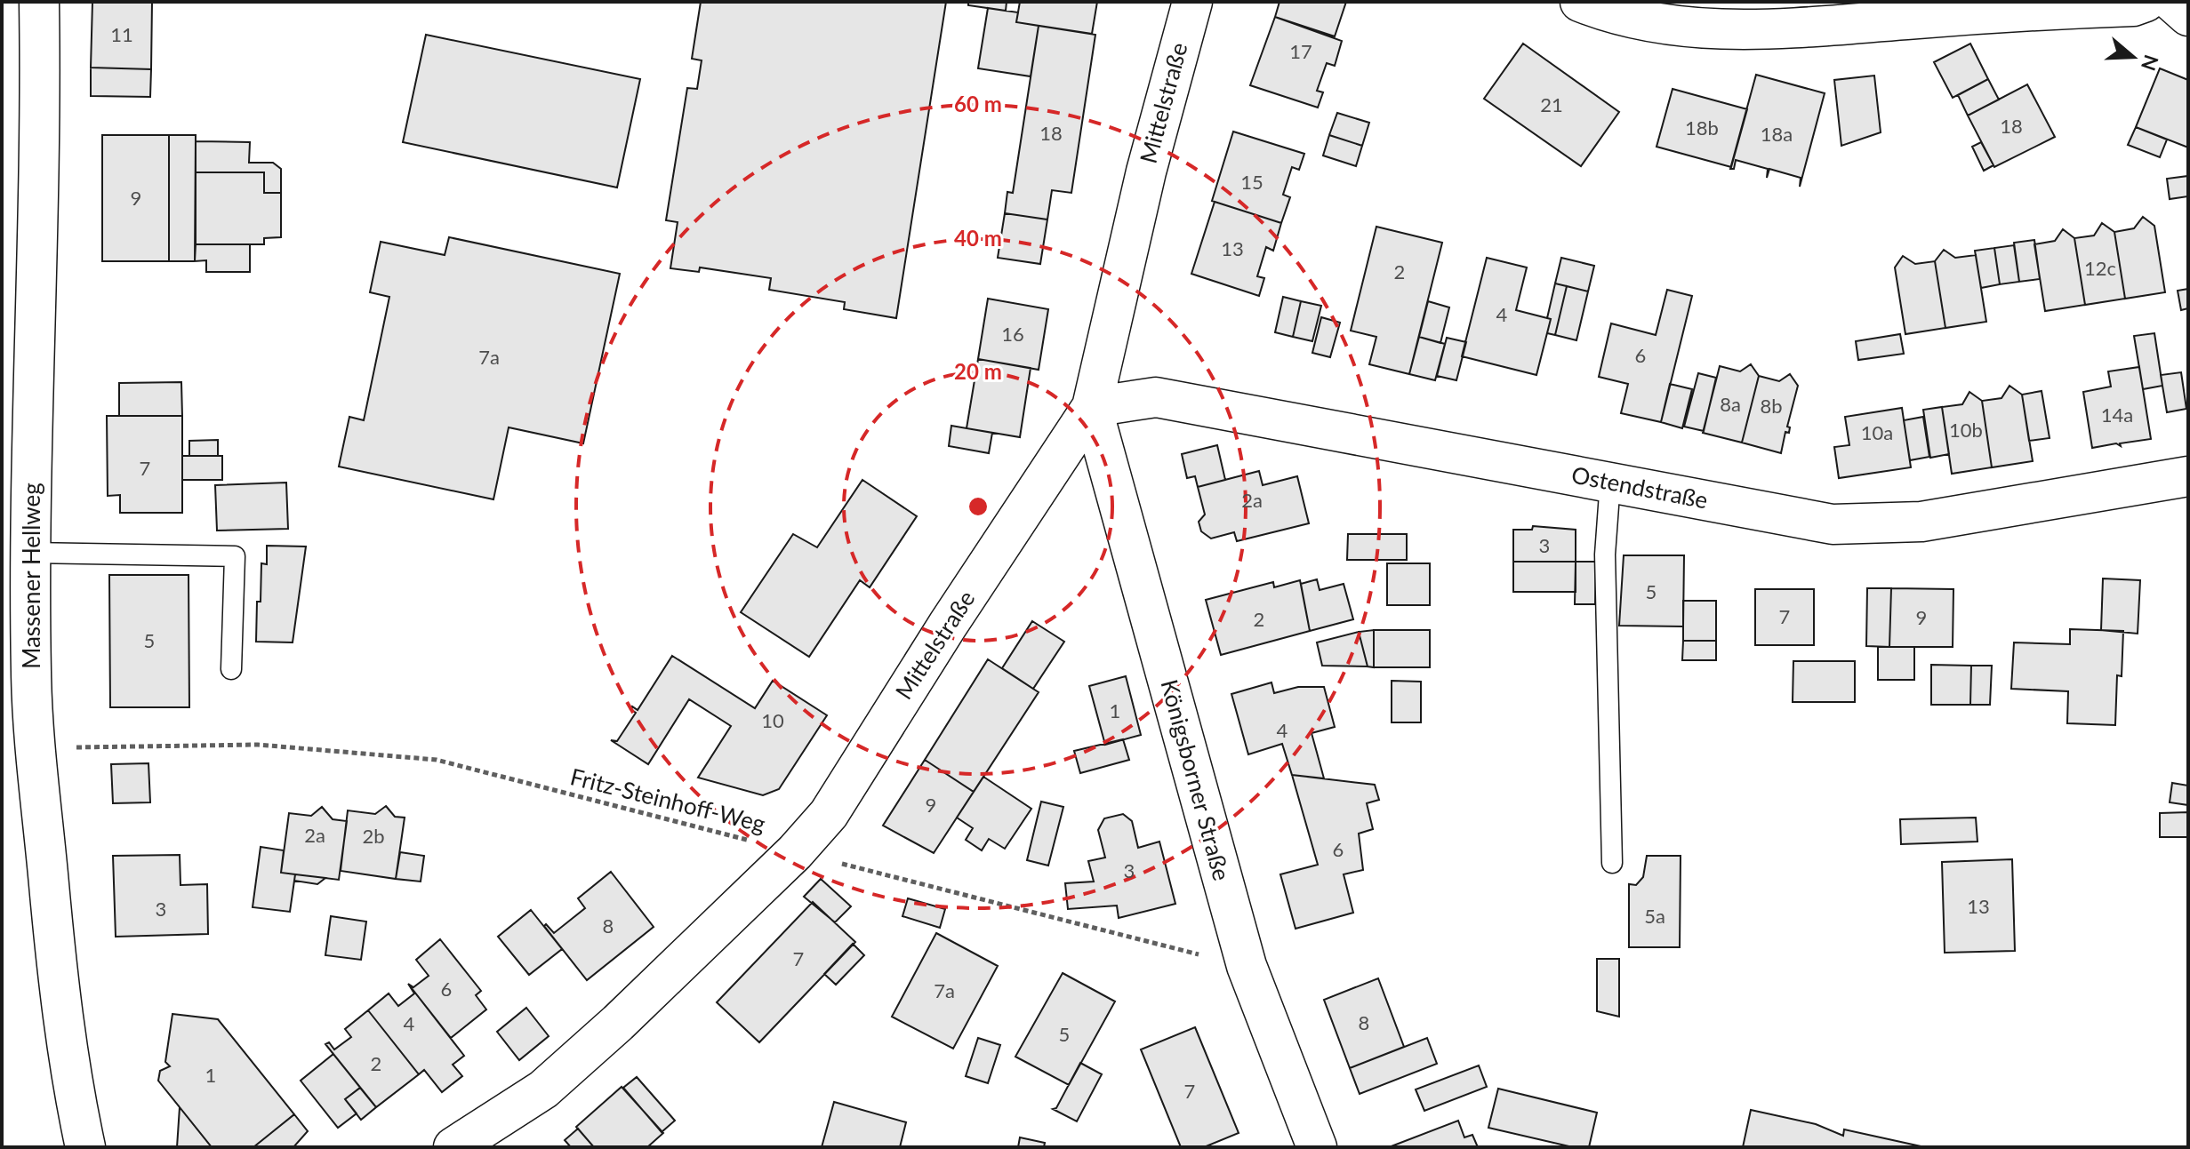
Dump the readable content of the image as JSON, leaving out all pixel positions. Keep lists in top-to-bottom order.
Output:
{
  "streets": {
    "street": [
      "Mittelstraße",
      "Ostendstraße",
      "Massener Hellweg",
      "Königsborner Straße"
    ],
    "path": ["Fritz-Steinhoff-Weg"]
  },
  "crossings": [
    ["Mittelstraße", "Ostendstraße"],
    ["Mittelstraße", "Königsborner Straße"],
    ["Mittelstraße", "Fritz-Steinhoff-Weg"],
    ["Ostendstraße", "Königsborner Straße"],
    ["Königsborner Straße", "Fritz-Steinhoff-Weg"]
  ],
  "house_numbers": [
    "11",
    "17",
    "21",
    "18",
    "18b",
    "18",
    "18a",
    "15",
    "9",
    "13",
    "12c",
    "2",
    "4",
    "16",
    "6",
    "7a",
    "8a",
    "8b",
    "14a",
    "10b",
    "10a",
    "7",
    "2a",
    "3",
    "5",
    "7",
    "9",
    "2",
    "5",
    "1",
    "10",
    "4",
    "9",
    "2a",
    "2b",
    "6",
    "3",
    "13",
    "3",
    "5a",
    "8",
    "7",
    "6",
    "7a",
    "8",
    "4",
    "5",
    "2",
    "1",
    "7"
  ],
  "north": "right",
  "rings": ["60 m", "40 m", "20 m"]
}
